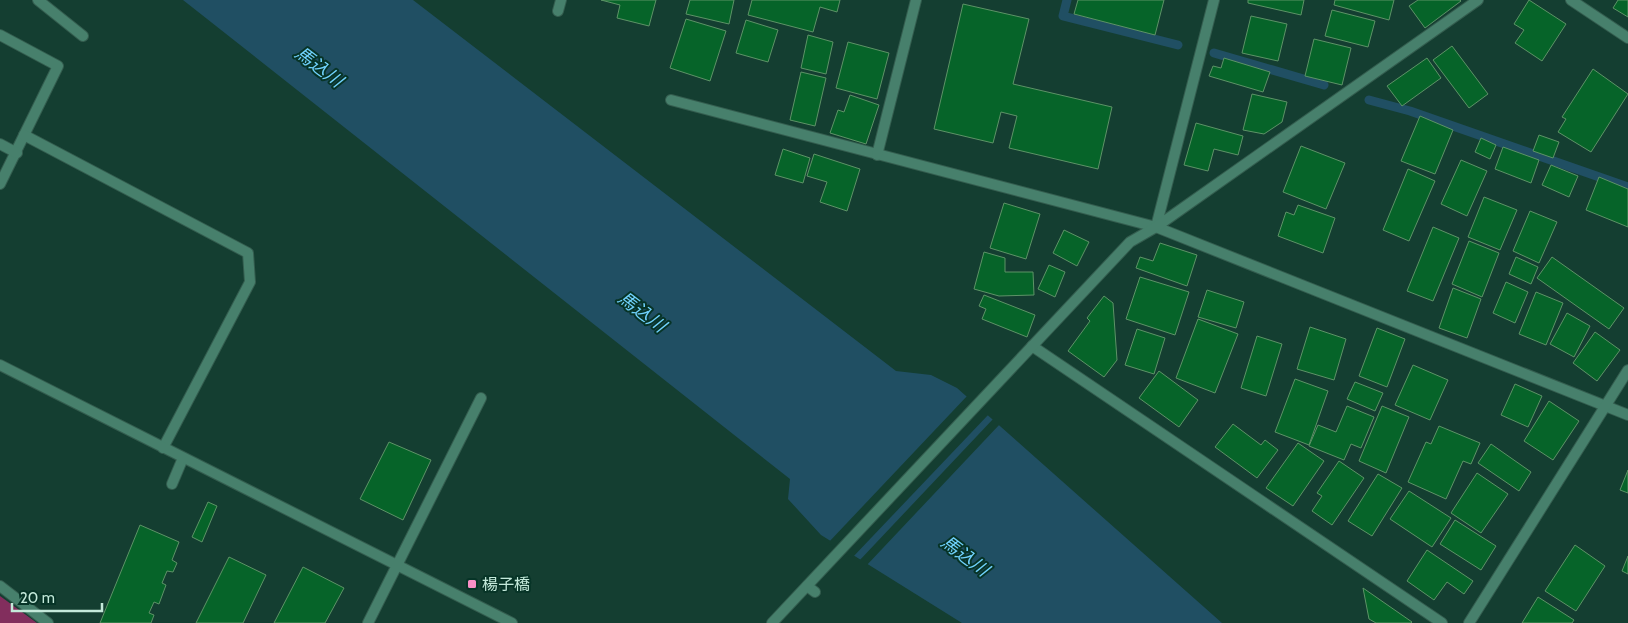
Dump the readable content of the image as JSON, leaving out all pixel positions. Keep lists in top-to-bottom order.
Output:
{
  "water": ["馬込川"],
  "places": {
    "transit": ["楊子橋"]
  },
  "scale_bar": "20 m"
}
